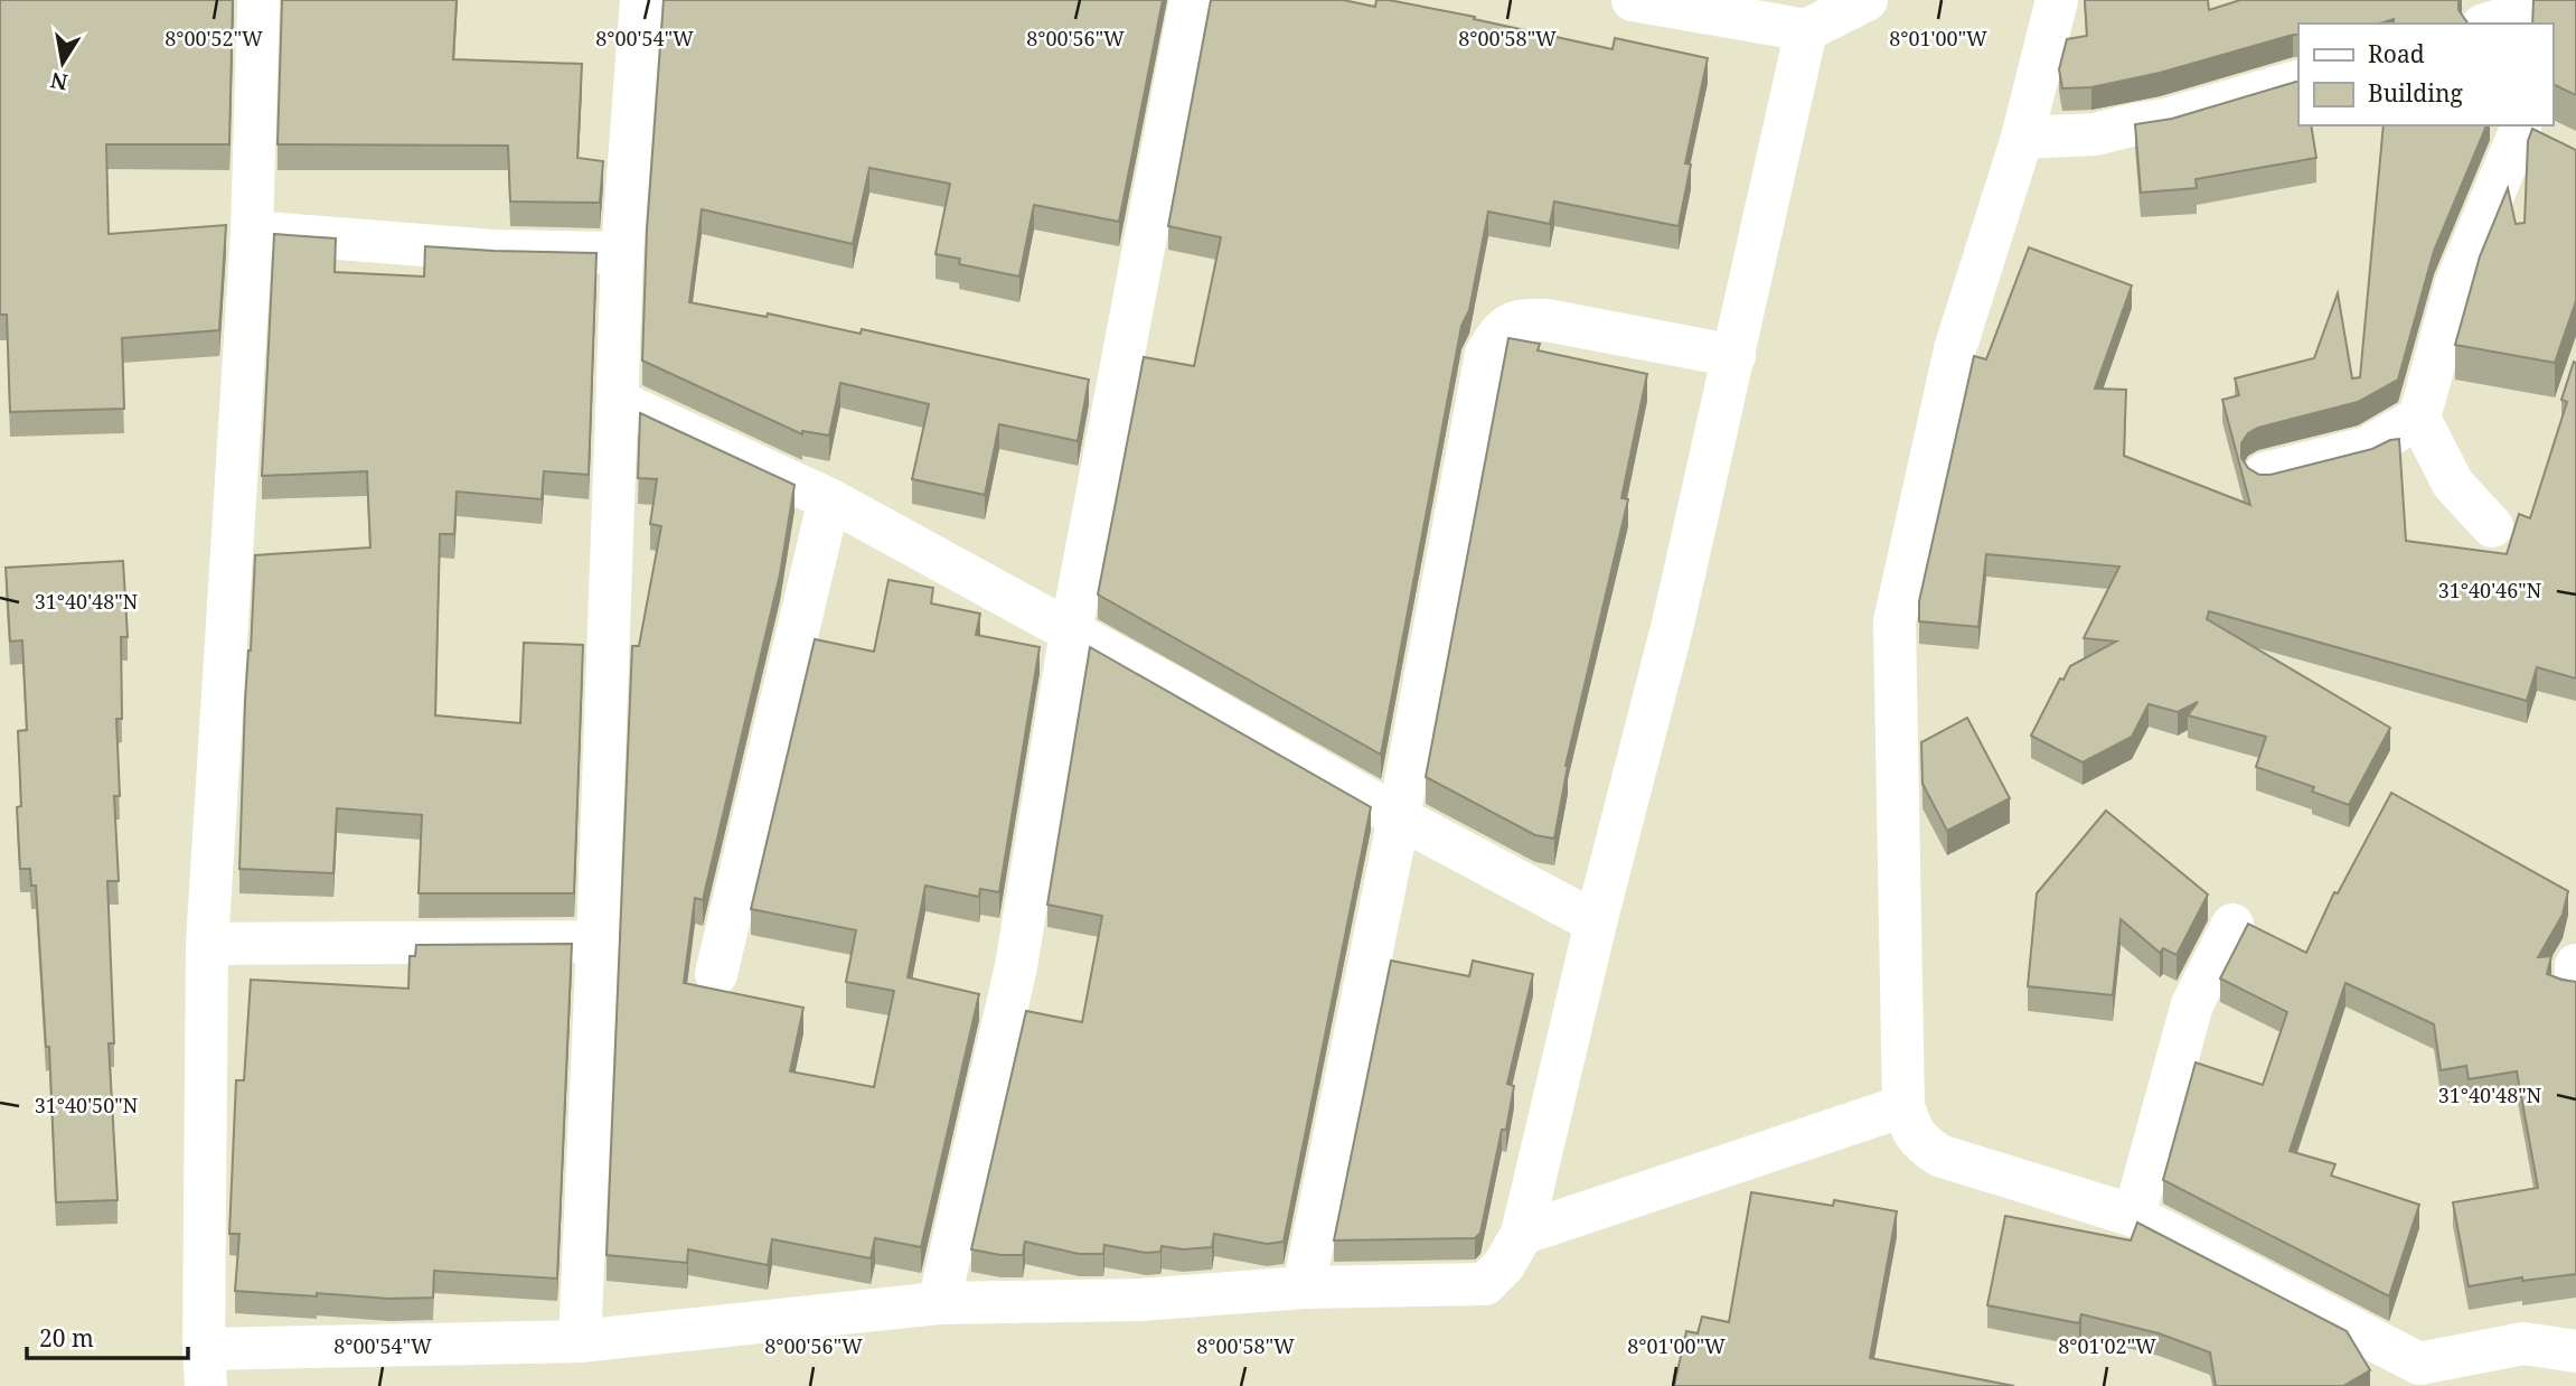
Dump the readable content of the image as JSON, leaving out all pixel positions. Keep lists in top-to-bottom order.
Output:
{
  "legend": ["Road", "Building"],
  "scale_bar": "20 m",
  "north": "bottom",
  "coordinates": [
    "8°00'52\"W",
    "8°00'54\"W",
    "8°00'56\"W",
    "8°00'58\"W",
    "8°01'00\"W",
    "31°40'46\"N",
    "31°40'48\"N",
    "31°40'50\"N",
    "8°01'02\"W"
  ]
}
